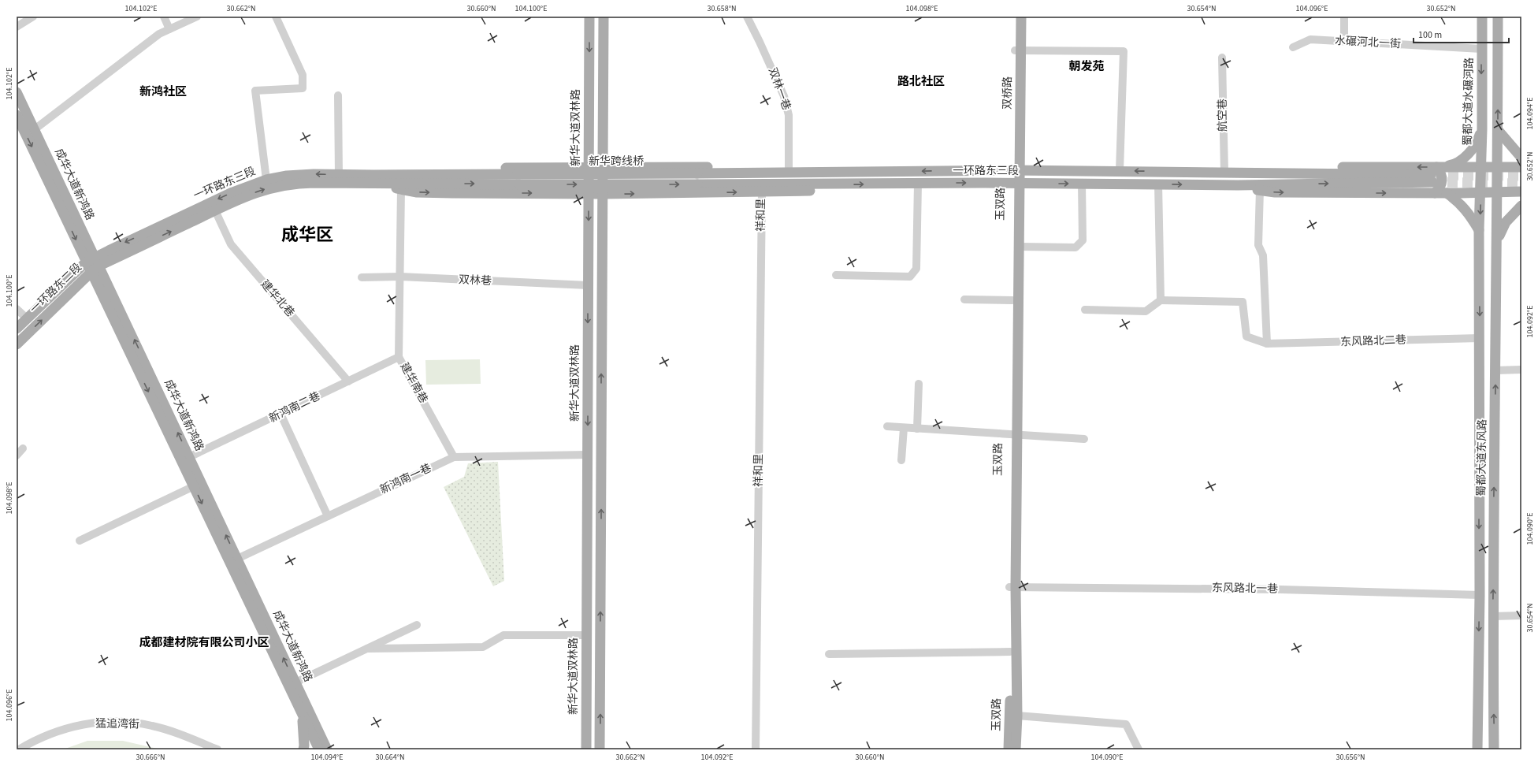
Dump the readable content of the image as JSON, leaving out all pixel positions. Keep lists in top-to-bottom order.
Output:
{
  "streets": {
    "main road": [
      "双桥路",
      "蜀都大道水碾河路",
      "新华大道双林路",
      "新华跨线桥",
      "一环路东三段",
      "成华大道新鸿路",
      "玉双路",
      "一环路东二段",
      "蜀都大道东风路"
    ],
    "street": [
      "水碾河北一街",
      "双林一巷",
      "航空巷",
      "祥和里",
      "双林巷",
      "建华北巷",
      "东风路北二巷",
      "建华南巷",
      "新鸿南二巷",
      "新鸿南一巷",
      "东风路北一巷",
      "猛追湾街"
    ]
  },
  "crossings": [
    ["水碾河北一街", "蜀都大道水碾河路"],
    ["双桥路", "一环路东三段"],
    ["双桥路", "玉双路"],
    ["蜀都大道水碾河路", "蜀都大道东风路"],
    ["航空巷", "一环路东三段"],
    ["新华大道双林路", "双林巷"],
    ["新华大道双林路", "新鸿南一巷"],
    ["新华跨线桥", "一环路东三段"],
    ["一环路东三段", "成华大道新鸿路"],
    ["一环路东三段", "玉双路"],
    ["一环路东三段", "一环路东二段"],
    ["一环路东三段", "建华北巷"],
    ["成华大道新鸿路", "一环路东二段"],
    ["成华大道新鸿路", "新鸿南二巷"],
    ["成华大道新鸿路", "新鸿南一巷"],
    ["玉双路", "东风路北一巷"],
    ["双林巷", "建华南巷"],
    ["建华北巷", "新鸿南二巷"],
    ["东风路北二巷", "蜀都大道东风路"],
    ["建华南巷", "新鸿南二巷"],
    ["建华南巷", "新鸿南一巷"],
    ["蜀都大道东风路", "东风路北一巷"]
  ],
  "districts": [
    "朝发苑",
    "路北社区",
    "新鸿社区",
    "成华区",
    "成都建材院有限公司小区"
  ],
  "scale_bar": "100 m",
  "coordinates": [
    "104.102°E",
    "30.662°N",
    "30.660°N",
    "104.100°E",
    "30.658°N",
    "104.098°E",
    "30.654°N",
    "104.096°E",
    "30.652°N",
    "104.094°E",
    "104.092°E",
    "104.090°E",
    "30.666°N",
    "30.664°N",
    "30.656°N"
  ]
}
